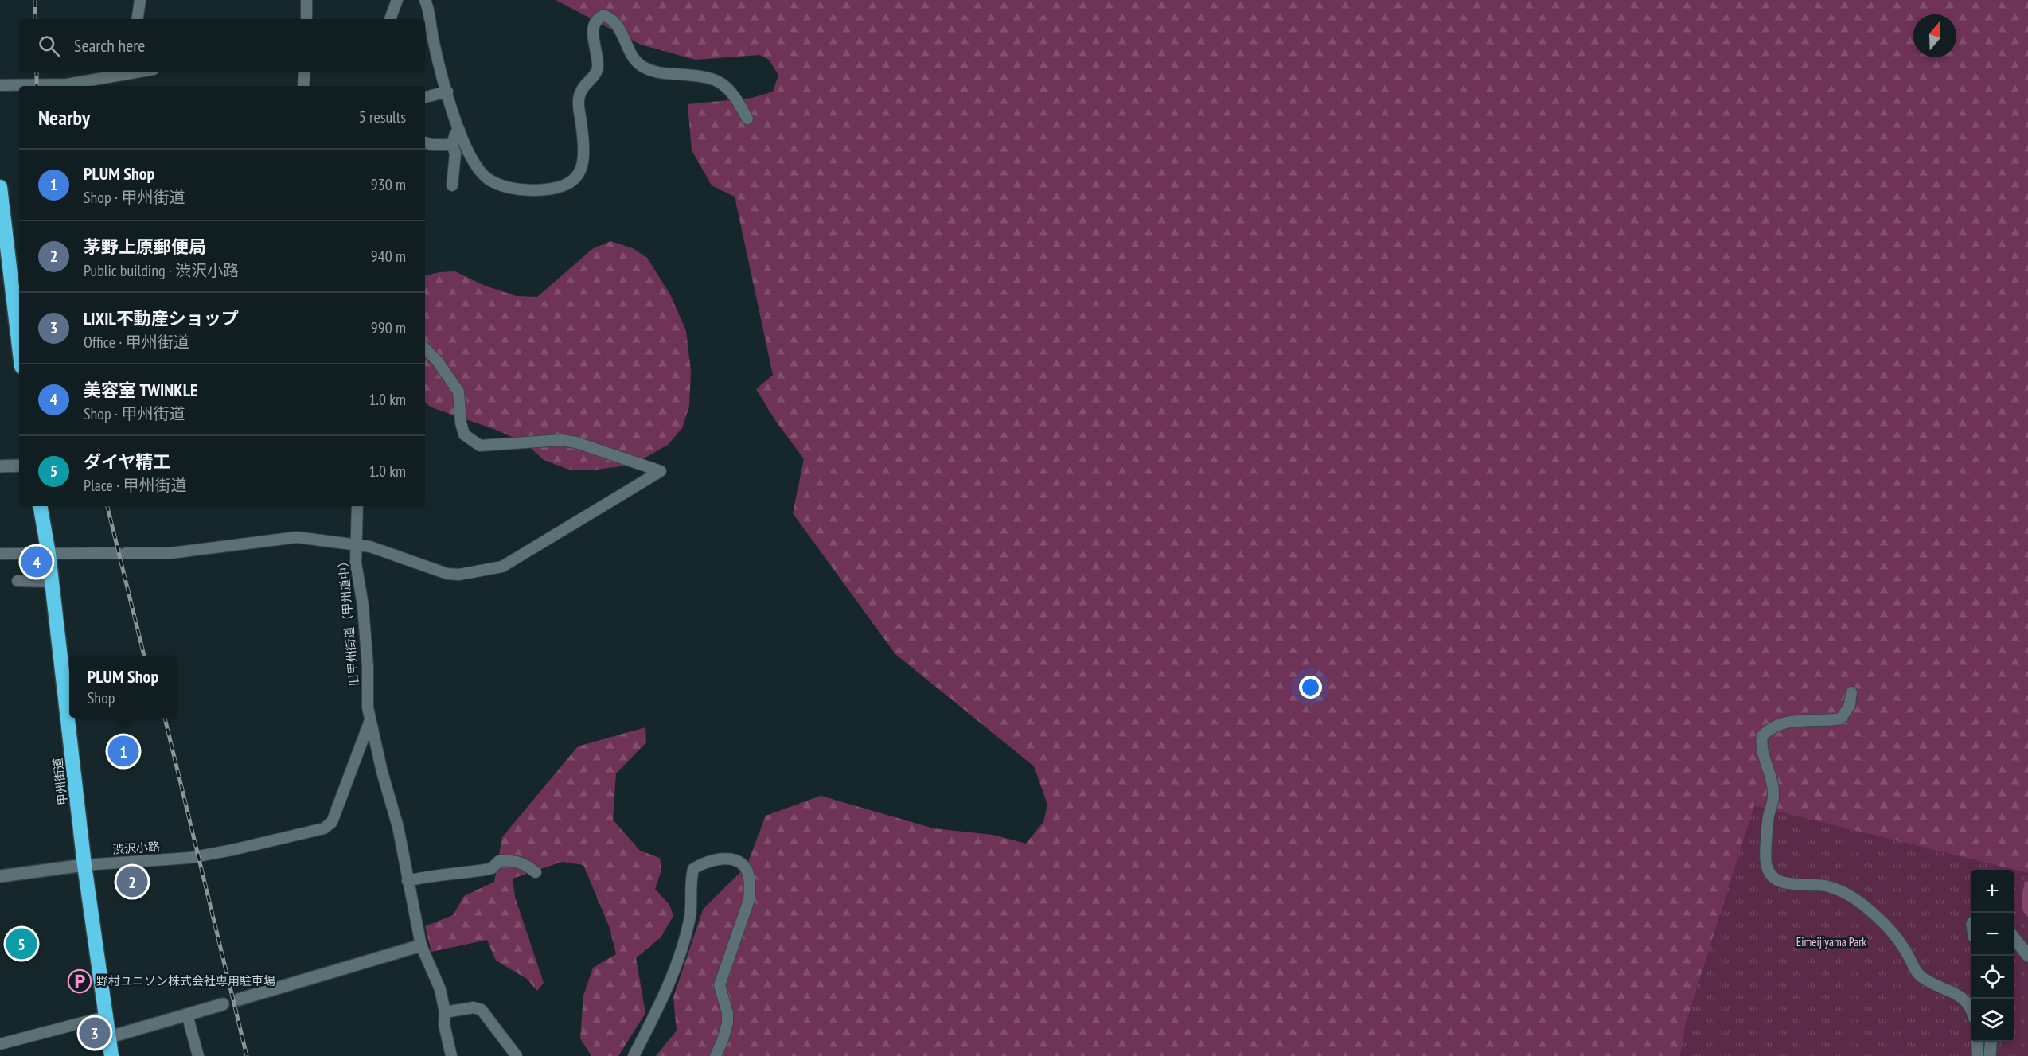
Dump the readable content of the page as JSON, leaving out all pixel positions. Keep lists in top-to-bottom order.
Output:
{
  "streets": {
    "highway": ["甲州街道"],
    "street": ["旧甲州街道（甲州道中）", "渋沢小路"]
  },
  "crossings": [
    ["旧甲州街道（甲州道中）", "渋沢小路"],
    ["甲州街道", "渋沢小路"]
  ],
  "parks": ["Eimeijiyama Park"],
  "places": {
    "parking": ["野村ユニソン株式会社専用駐車場"]
  },
  "north": "top",
  "page": {
    "search": "Search here",
    "heading": ["Nearby", "5 results"],
    "list": [
      {
        "mark": "1",
        "name": "PLUM Shop",
        "note": "Shop · 甲州街道",
        "value": "930 m"
      },
      {
        "mark": "2",
        "name": "茅野上原郵便局",
        "note": "Public building · 渋沢小路",
        "value": "940 m"
      },
      {
        "mark": "3",
        "name": "LIXIL不動産ショップ",
        "note": "Office · 甲州街道",
        "value": "990 m"
      },
      {
        "mark": "4",
        "name": "美容室 TWINKLE",
        "note": "Shop · 甲州街道",
        "value": "1.0 km"
      },
      {
        "mark": "5",
        "name": "ダイヤ精工",
        "note": "Place · 甲州街道",
        "value": "1.0 km"
      }
    ],
    "pins": [
      "4",
      "1",
      "2",
      "5",
      "3"
    ],
    "popup": ["PLUM Shop", "Shop"],
    "map_buttons": ["+", "−"]
  }
}
